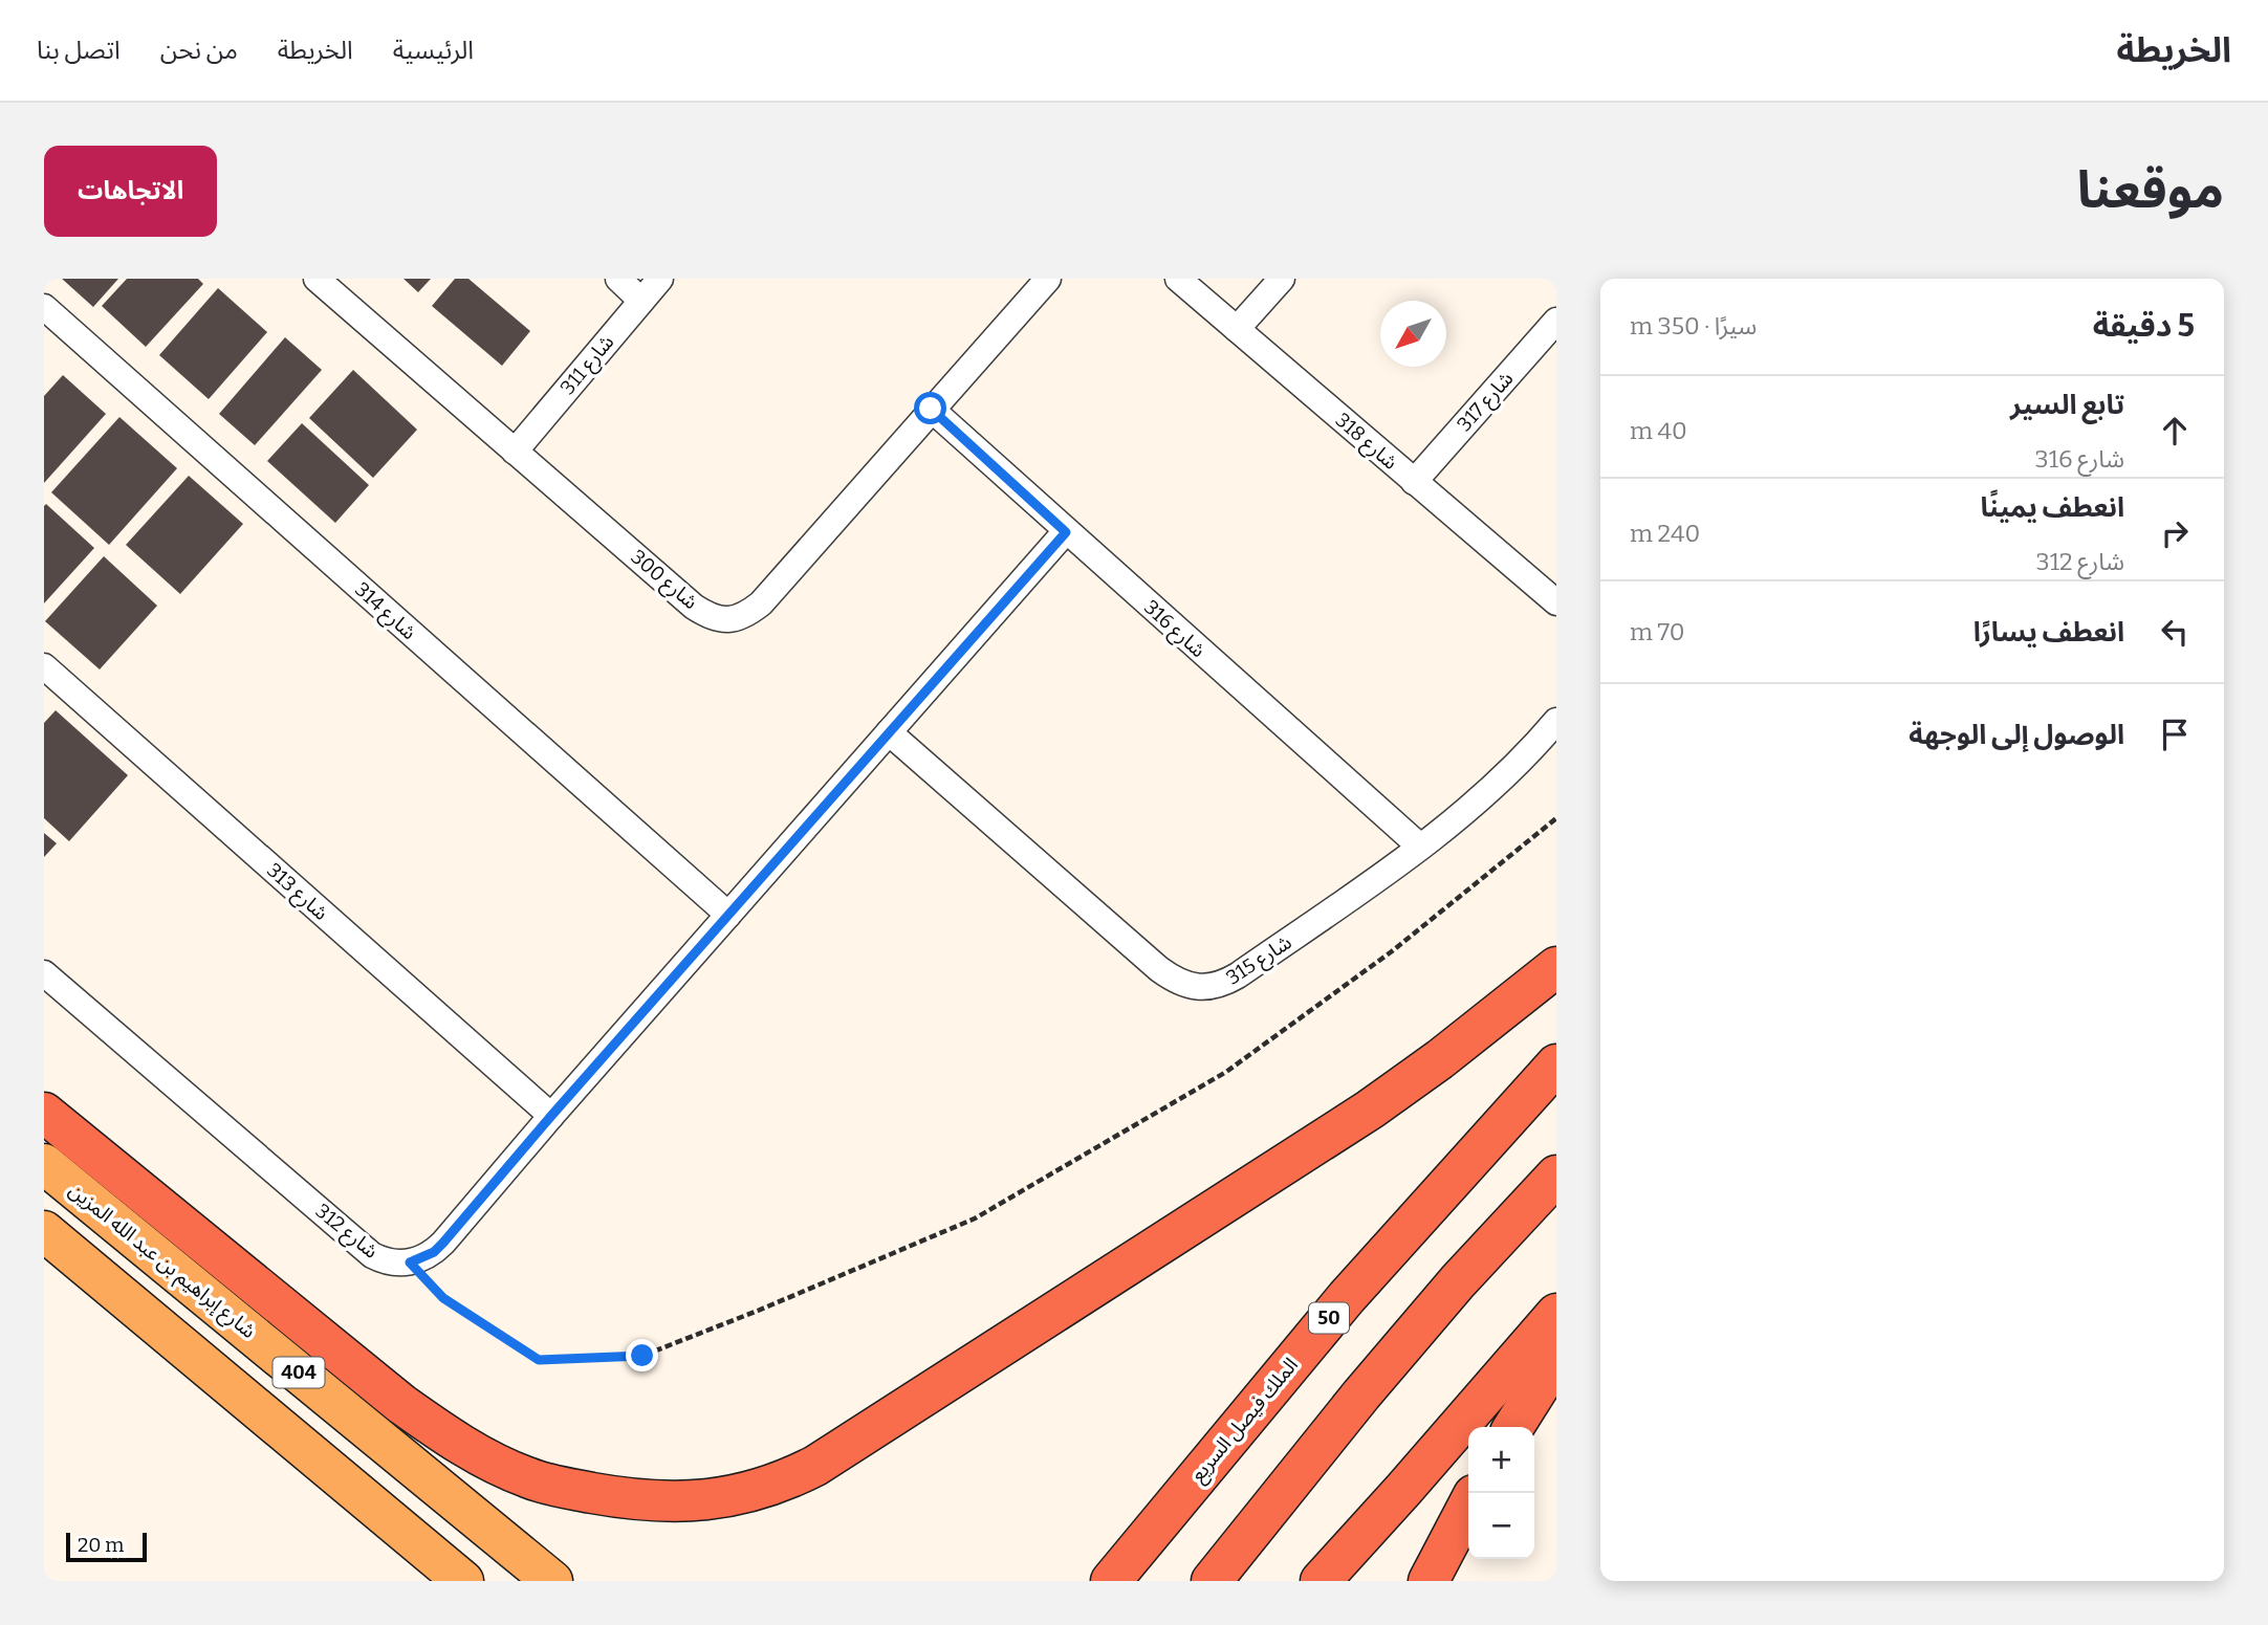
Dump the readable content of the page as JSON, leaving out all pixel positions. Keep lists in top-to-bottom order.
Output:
{
  "streets": {
    "highway": ["50", "الملك فيصل السريع"],
    "main road": ["شارع إبراهيم بن عبد الله المزين", "404"],
    "street": [
      "شارع 311",
      "شارع 317",
      "شارع 318",
      "شارع 300",
      "شارع 314",
      "شارع 316",
      "شارع 313",
      "شارع 315",
      "شارع 312"
    ]
  },
  "crossings": [
    ["شارع 311", "شارع 300"],
    ["شارع 317", "شارع 318"],
    ["شارع 300", "شارع 316"],
    ["شارع 316", "شارع 315"]
  ],
  "scale_bar": "20 m",
  "north": "bottom left",
  "page": {
    "header": "الخريطة",
    "nav": [
      "الرئيسية",
      "الخريطة",
      "من نحن",
      "اتصل بنا"
    ],
    "title": "موقعنا",
    "buttons": "الاتجاهات",
    "heading": ["5 دقيقة", "سيرًا · 350 m"],
    "list": [
      ["تابع السير", "شارع 316", "40 m"],
      ["انعطف يمينًا", "شارع 312", "240 m"],
      ["انعطف يسارًا", "70 m"],
      "الوصول إلى الوجهة"
    ],
    "map_buttons": ["+", "−"],
    "scale": "20 m"
  }
}
